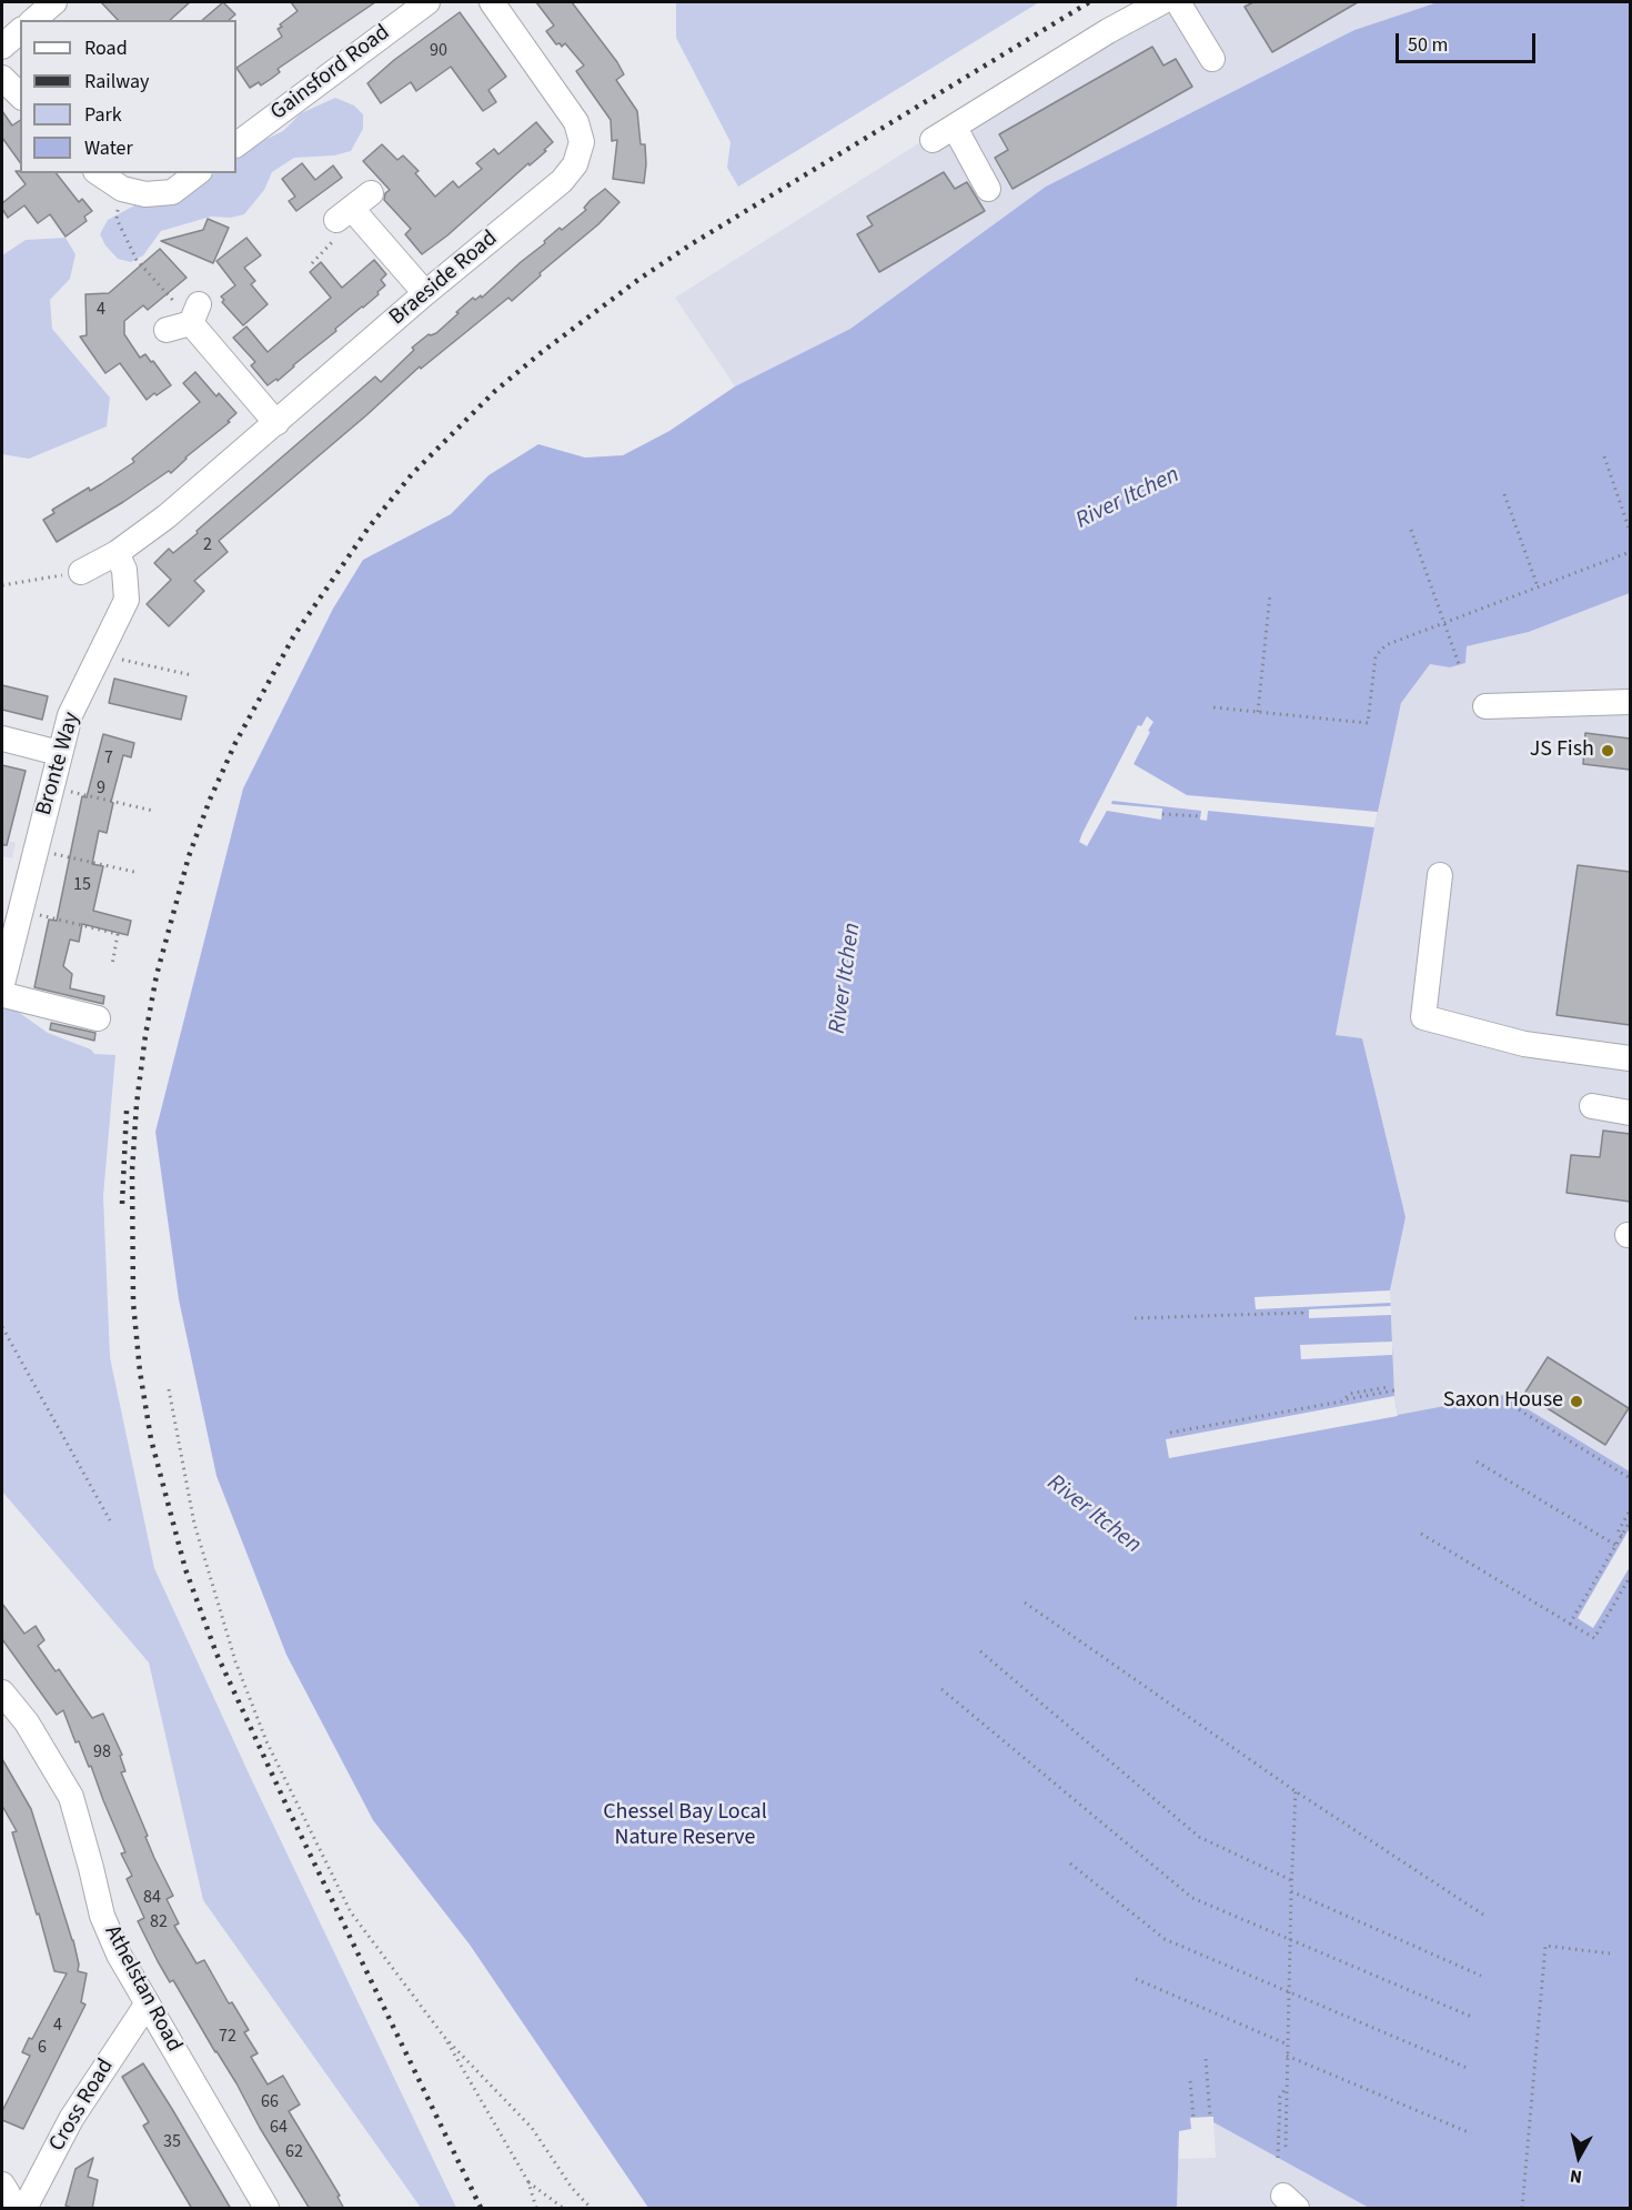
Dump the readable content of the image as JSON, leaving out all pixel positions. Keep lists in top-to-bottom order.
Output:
{
  "streets": {
    "street": [
      "Gainsford Road",
      "Braeside Road",
      "Bronte Way",
      "Athelstan Road",
      "Cross Road"
    ]
  },
  "crossings": [
    ["Braeside Road", "Bronte Way"],
    ["Athelstan Road", "Cross Road"]
  ],
  "water": ["River Itchen"],
  "parks": ["Chessel Bay Local Nature Reserve"],
  "places": ["JS Fish", "Saxon House"],
  "house_numbers": [
    "90",
    "4",
    "2",
    "7",
    "9",
    "15",
    "98",
    "84",
    "82",
    "4",
    "72",
    "6",
    "66",
    "64",
    "35",
    "62"
  ],
  "legend": [
    "Road",
    "Railway",
    "Park",
    "Water"
  ],
  "scale_bar": "50 m",
  "north": "bottom"
}
